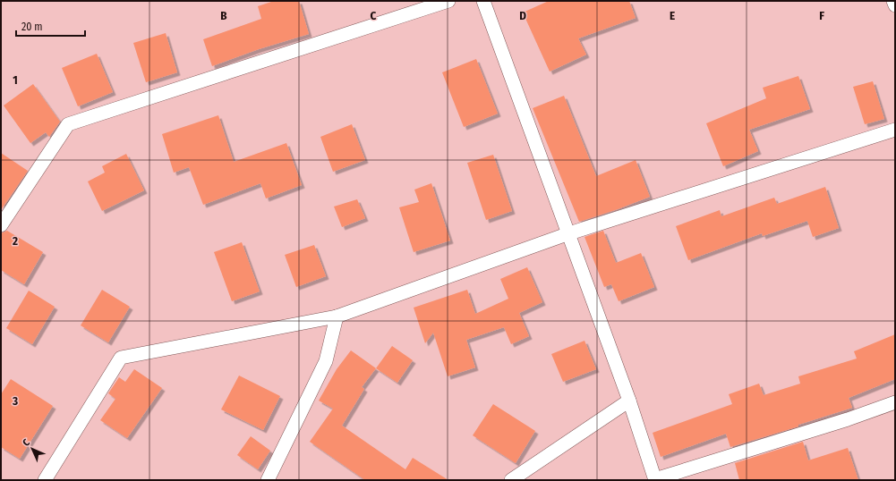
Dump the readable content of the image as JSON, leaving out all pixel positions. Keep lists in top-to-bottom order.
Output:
{
  "scale_bar": "20 m",
  "north": "top left",
  "grid": {
    "columns": [
      "B",
      "C",
      "D",
      "E",
      "F"
    ],
    "rows": ["1", "2", "3"]
  }
}
